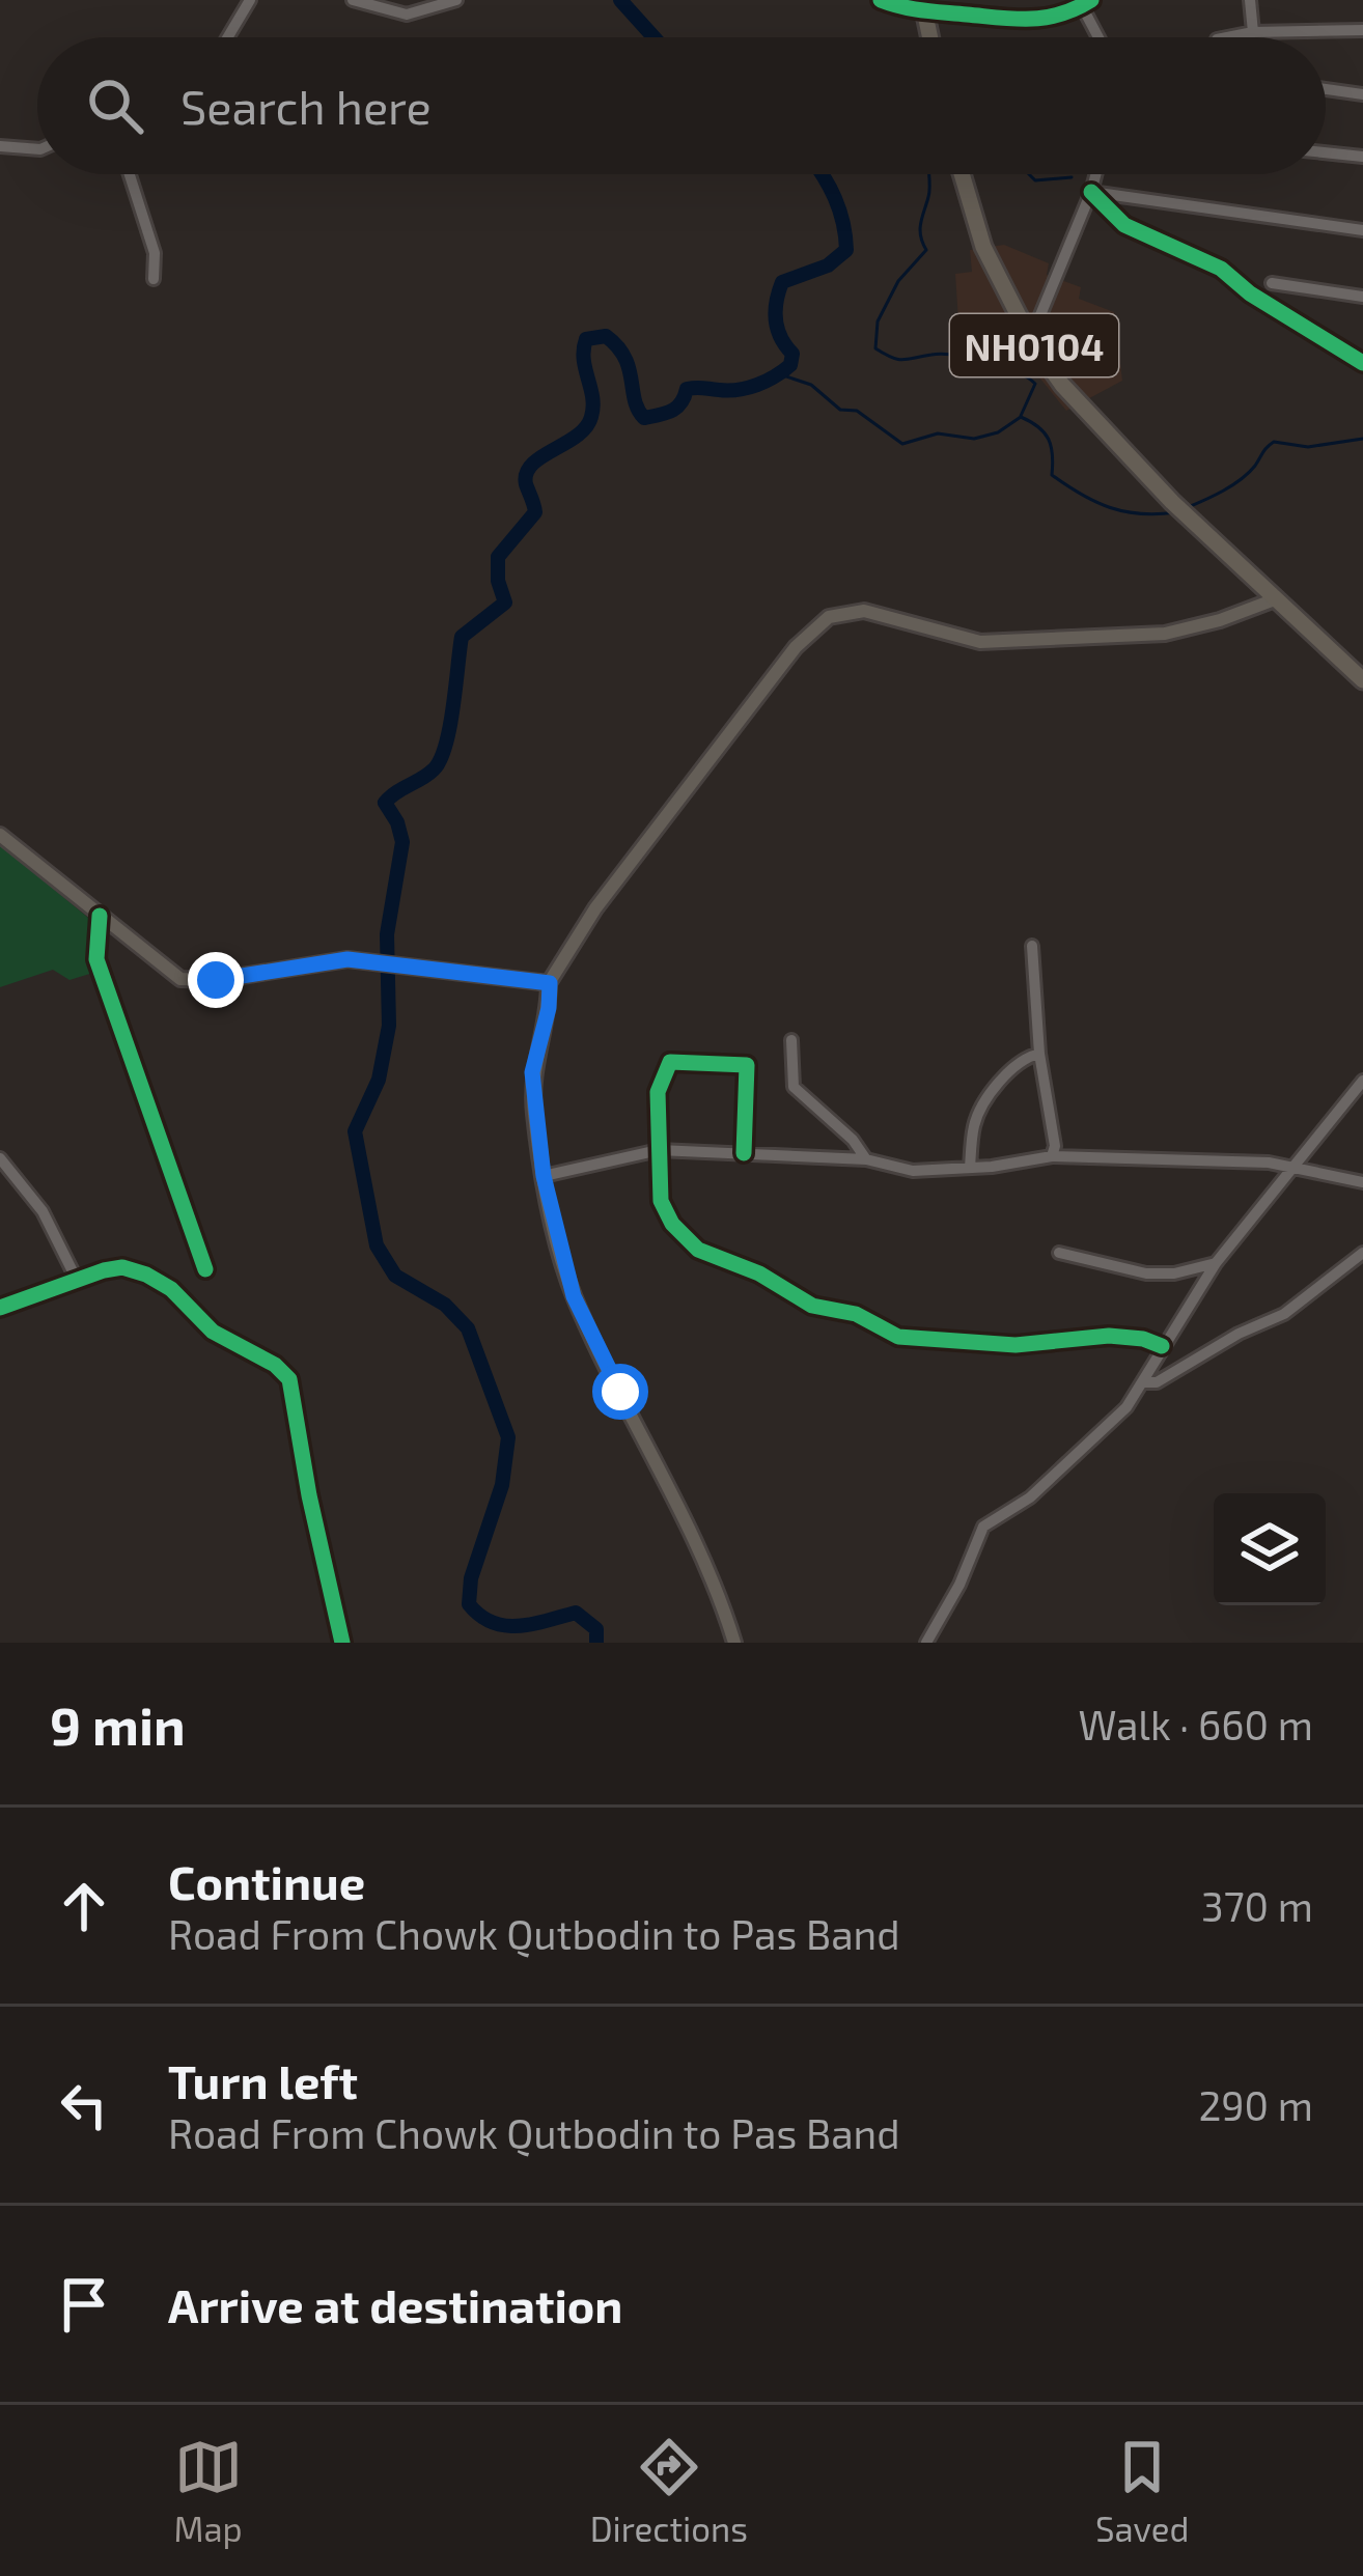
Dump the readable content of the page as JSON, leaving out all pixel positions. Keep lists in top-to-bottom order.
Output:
{
  "streets": {
    "highway": ["NH0104"]
  },
  "page": {
    "search": "Search here",
    "heading": ["9 min", "Walk · 660 m"],
    "list": [
      ["Continue", "Road From Chowk Qutbodin to Pas Band", "370 m"],
      ["Turn left", "Road From Chowk Qutbodin to Pas Band", "290 m"],
      "Arrive at destination"
    ],
    "nav": ["Map", "Directions", "Saved"]
  }
}
